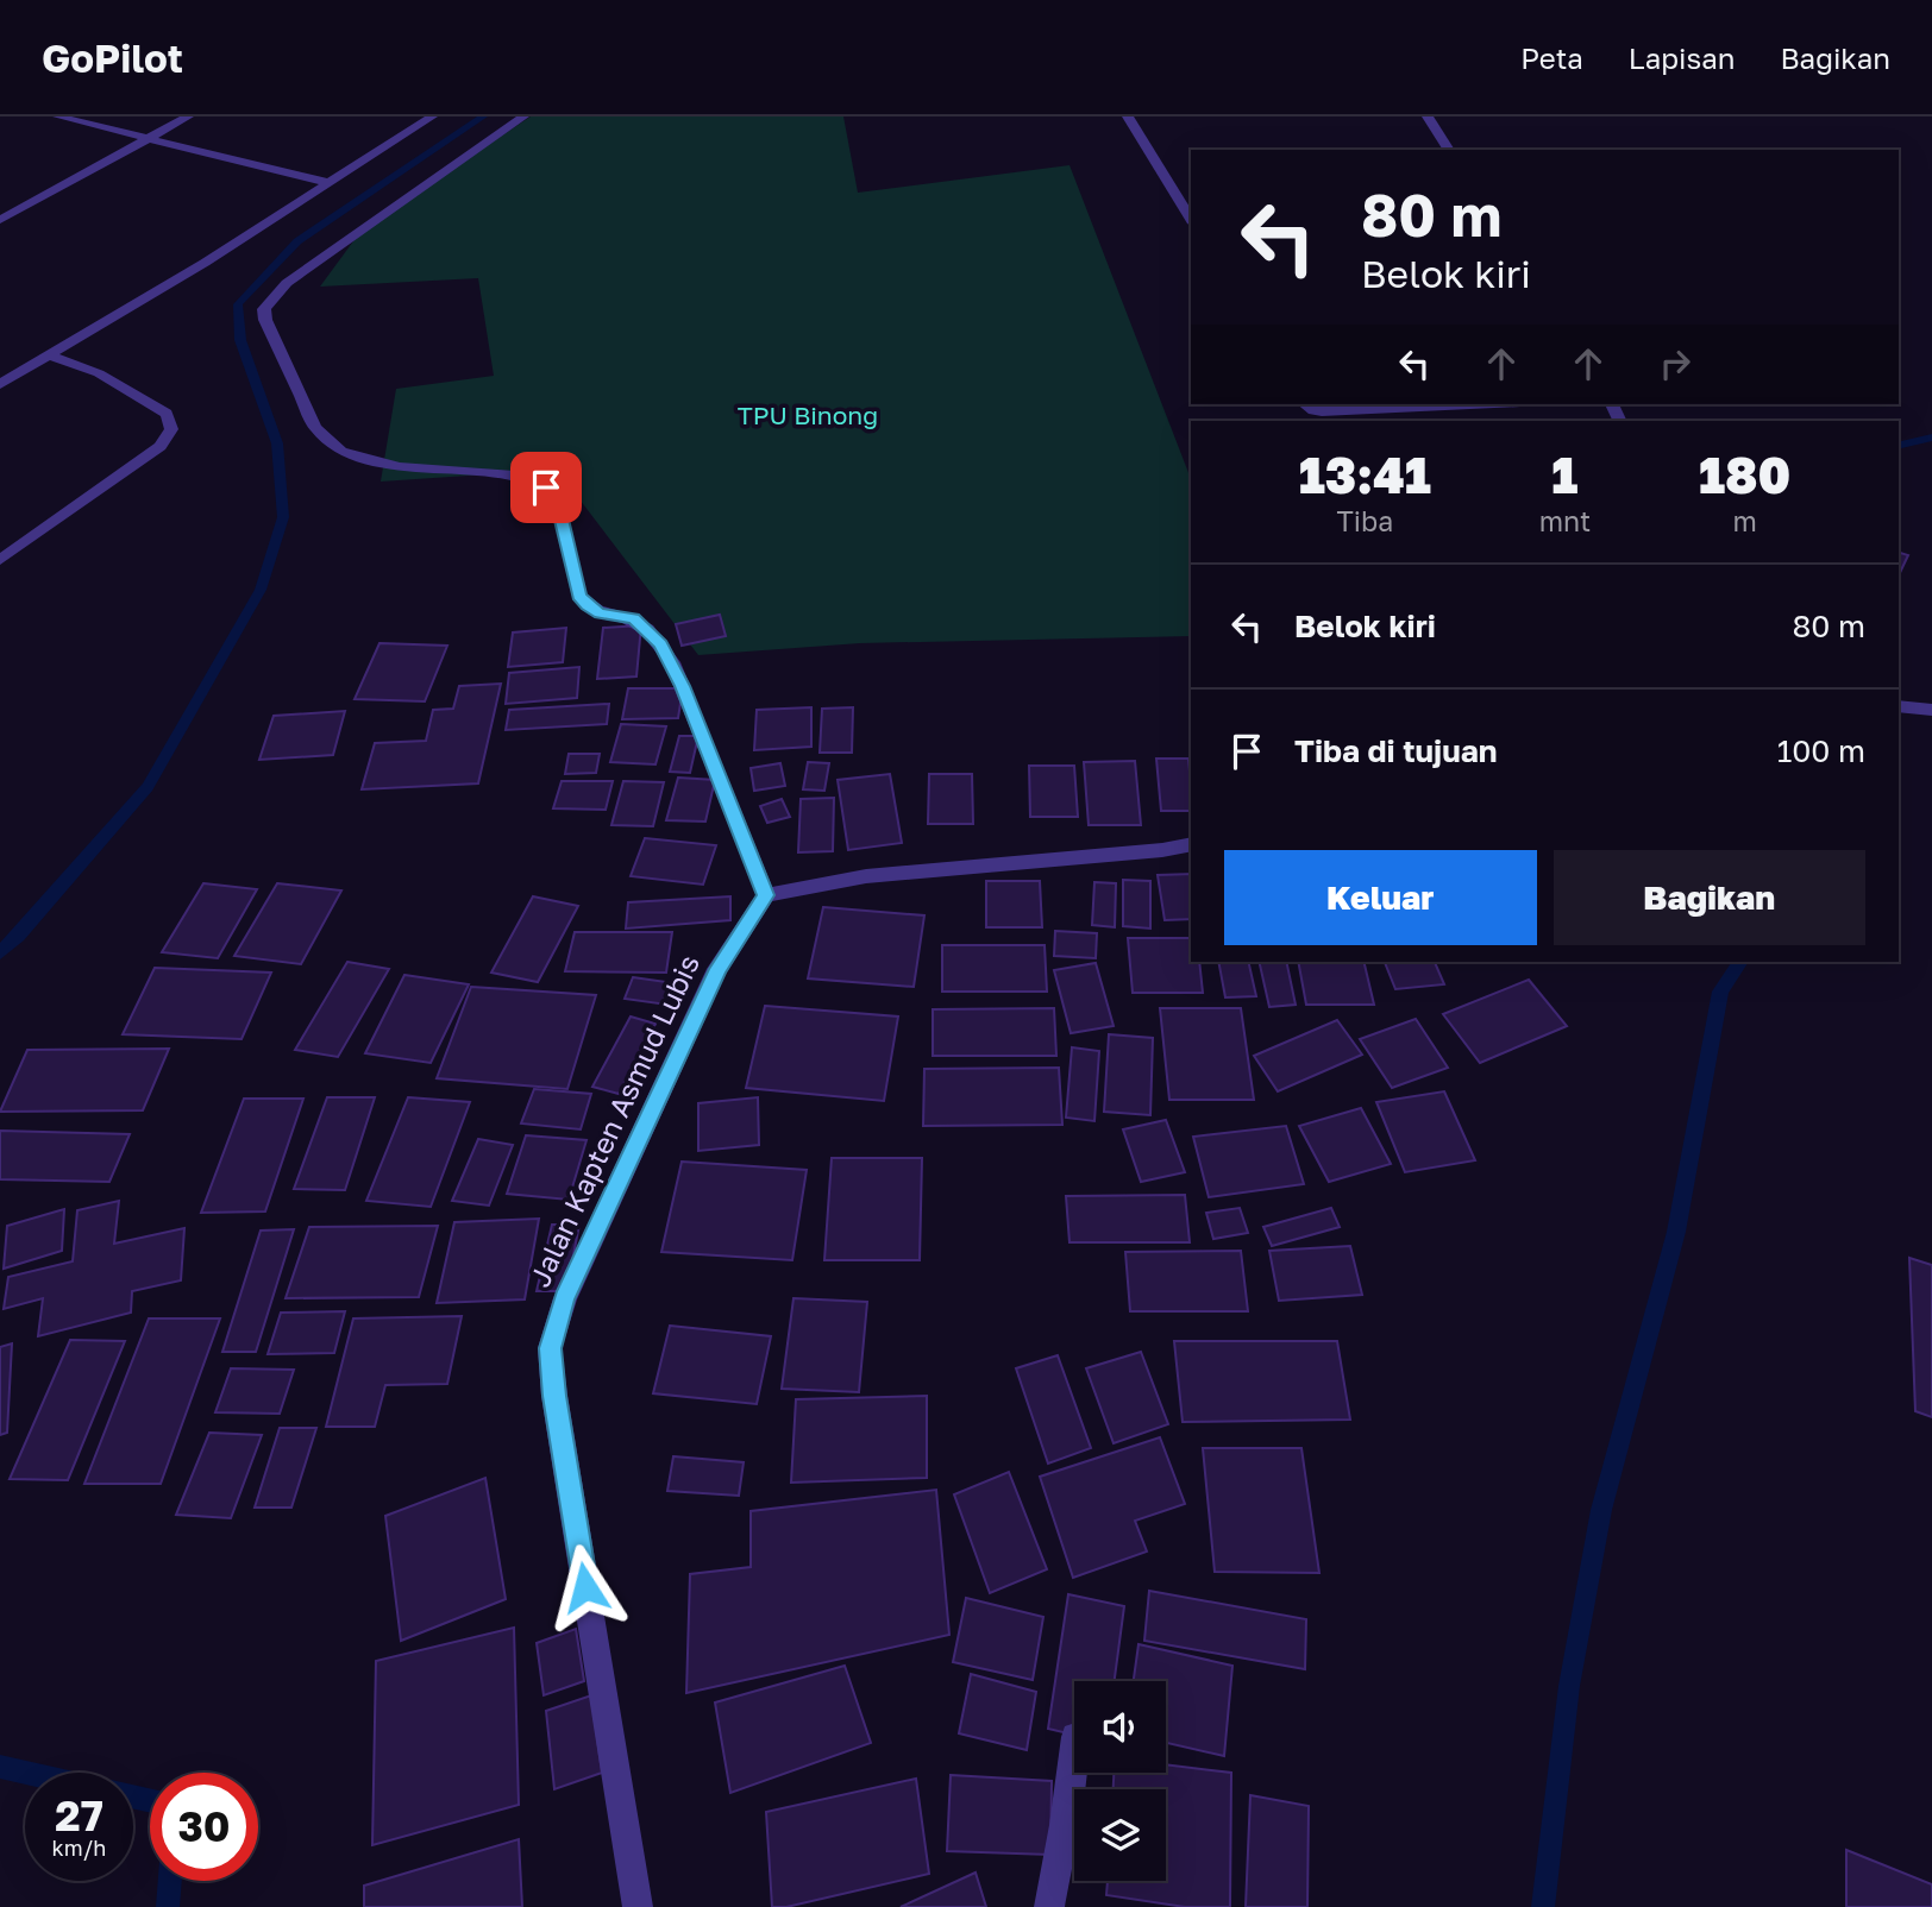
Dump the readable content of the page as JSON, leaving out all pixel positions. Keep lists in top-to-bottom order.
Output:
{
  "streets": {
    "street": ["Jalan Kapten Asmud Lubis"]
  },
  "parks": ["TPU Binong"],
  "page": {
    "header": "GoPilot",
    "nav": ["Peta", "Lapisan", "Bagikan"],
    "turn": ["80 m", "Belok kiri"],
    "eta": [
      "13:41",
      "Tiba",
      "1",
      "mnt",
      "180",
      "m"
    ],
    "list": [
      {
        "name": "Belok kiri",
        "value": "80 m"
      },
      {
        "name": "Tiba di tujuan",
        "value": "100 m"
      }
    ],
    "buttons": ["Keluar", "Bagikan"],
    "speed": "27 km/h",
    "limit": "30"
  }
}
